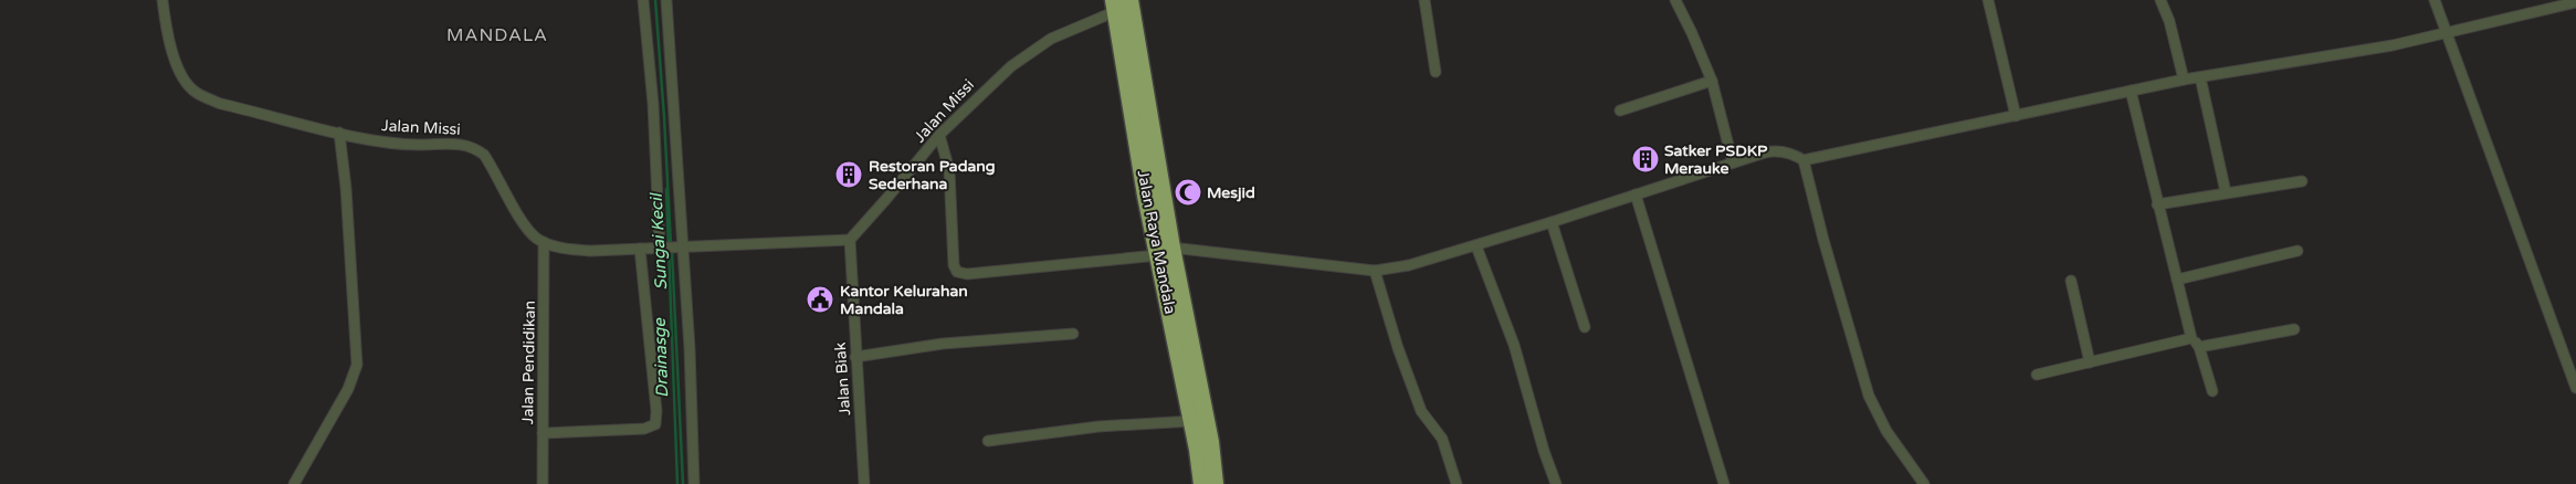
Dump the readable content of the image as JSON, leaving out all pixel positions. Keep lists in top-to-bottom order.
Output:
{
  "streets": {
    "highway": ["Jalan Raya Mandala"],
    "street": ["Jalan Missi", "Jalan Pendidikan", "Jalan Biak"]
  },
  "crossings": [
    ["Jalan Missi", "Jalan Raya Mandala"],
    ["Jalan Missi", "Jalan Pendidikan"],
    ["Jalan Missi", "Jalan Biak"]
  ],
  "districts": ["MANDALA"],
  "water": ["Sungai Kecil", "Drainasge"],
  "places": {
    "building": ["Satker PSDKP Merauke", "Restoran Padang Sederhana"],
    "mosque": ["Mesjid"],
    "public building": ["Kantor Kelurahan Mandala"]
  }
}
